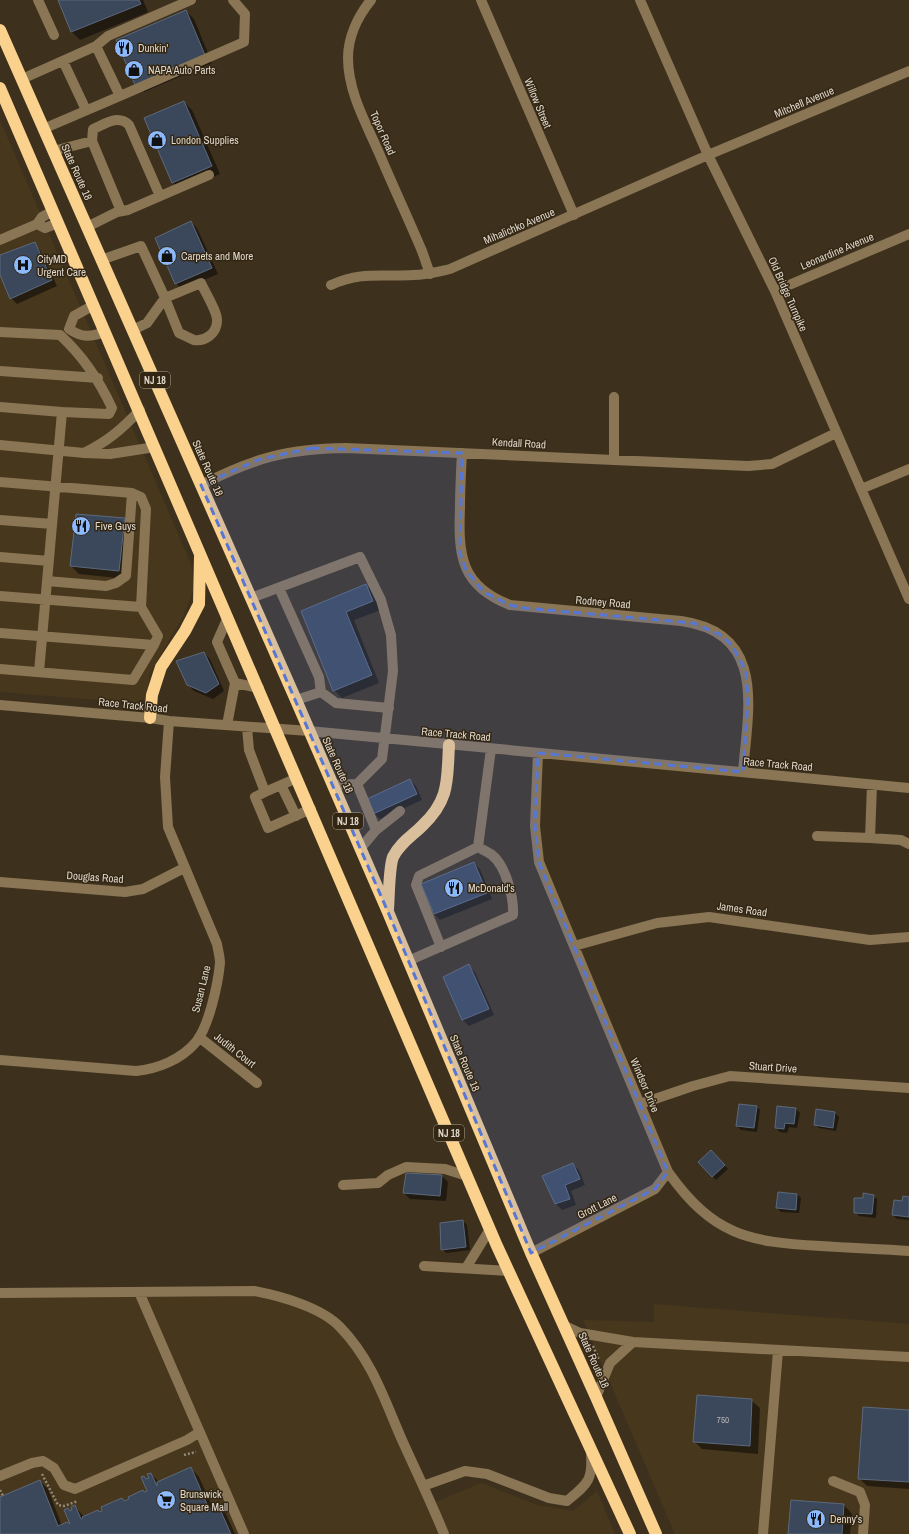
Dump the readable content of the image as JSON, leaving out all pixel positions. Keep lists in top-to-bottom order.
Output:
{
  "streets": {
    "highway": ["State Route 18", "NJ 18"],
    "street": [
      "Mitchell Avenue",
      "Willow Street",
      "Topor Road",
      "Mihalichko Avenue",
      "Leonardine Avenue",
      "Old Bridge Turnpike",
      "Kendall Road",
      "Rodney Road",
      "Race Track Road",
      "Douglas Road",
      "James Road",
      "Susan Lane",
      "Judith Court",
      "Stuart Drive",
      "Windsor Drive",
      "Grott Lane"
    ]
  },
  "crossings": [
    ["Mitchell Avenue", "Mihalichko Avenue"],
    ["Mitchell Avenue", "Old Bridge Turnpike"],
    ["Willow Street", "Mihalichko Avenue"],
    ["Topor Road", "Mihalichko Avenue"],
    ["State Route 18", "Kendall Road"],
    ["State Route 18", "Race Track Road"],
    ["State Route 18", "Grott Lane"],
    ["Mihalichko Avenue", "Old Bridge Turnpike"],
    ["Leonardine Avenue", "Old Bridge Turnpike"],
    ["Old Bridge Turnpike", "Kendall Road"],
    ["NJ 18", "Race Track Road"],
    ["Kendall Road", "Rodney Road"],
    ["Rodney Road", "Race Track Road"],
    ["Race Track Road", "Susan Lane"],
    ["Race Track Road", "Windsor Drive"],
    ["Douglas Road", "Susan Lane"],
    ["James Road", "Windsor Drive"],
    ["Susan Lane", "Judith Court"],
    ["Stuart Drive", "Windsor Drive"],
    ["Windsor Drive", "Grott Lane"]
  ],
  "places": {
    "restaurant": [
      "Dunkin'",
      "Five Guys",
      "McDonald's",
      "Denny's"
    ],
    "shop": ["NAPA Auto Parts", "London Supplies", "Carpets and More"],
    "hospital": ["CityMD Urgent Care"],
    "supermarket": ["Brunswick Square Mall"]
  },
  "house_numbers": ["750"]
}
